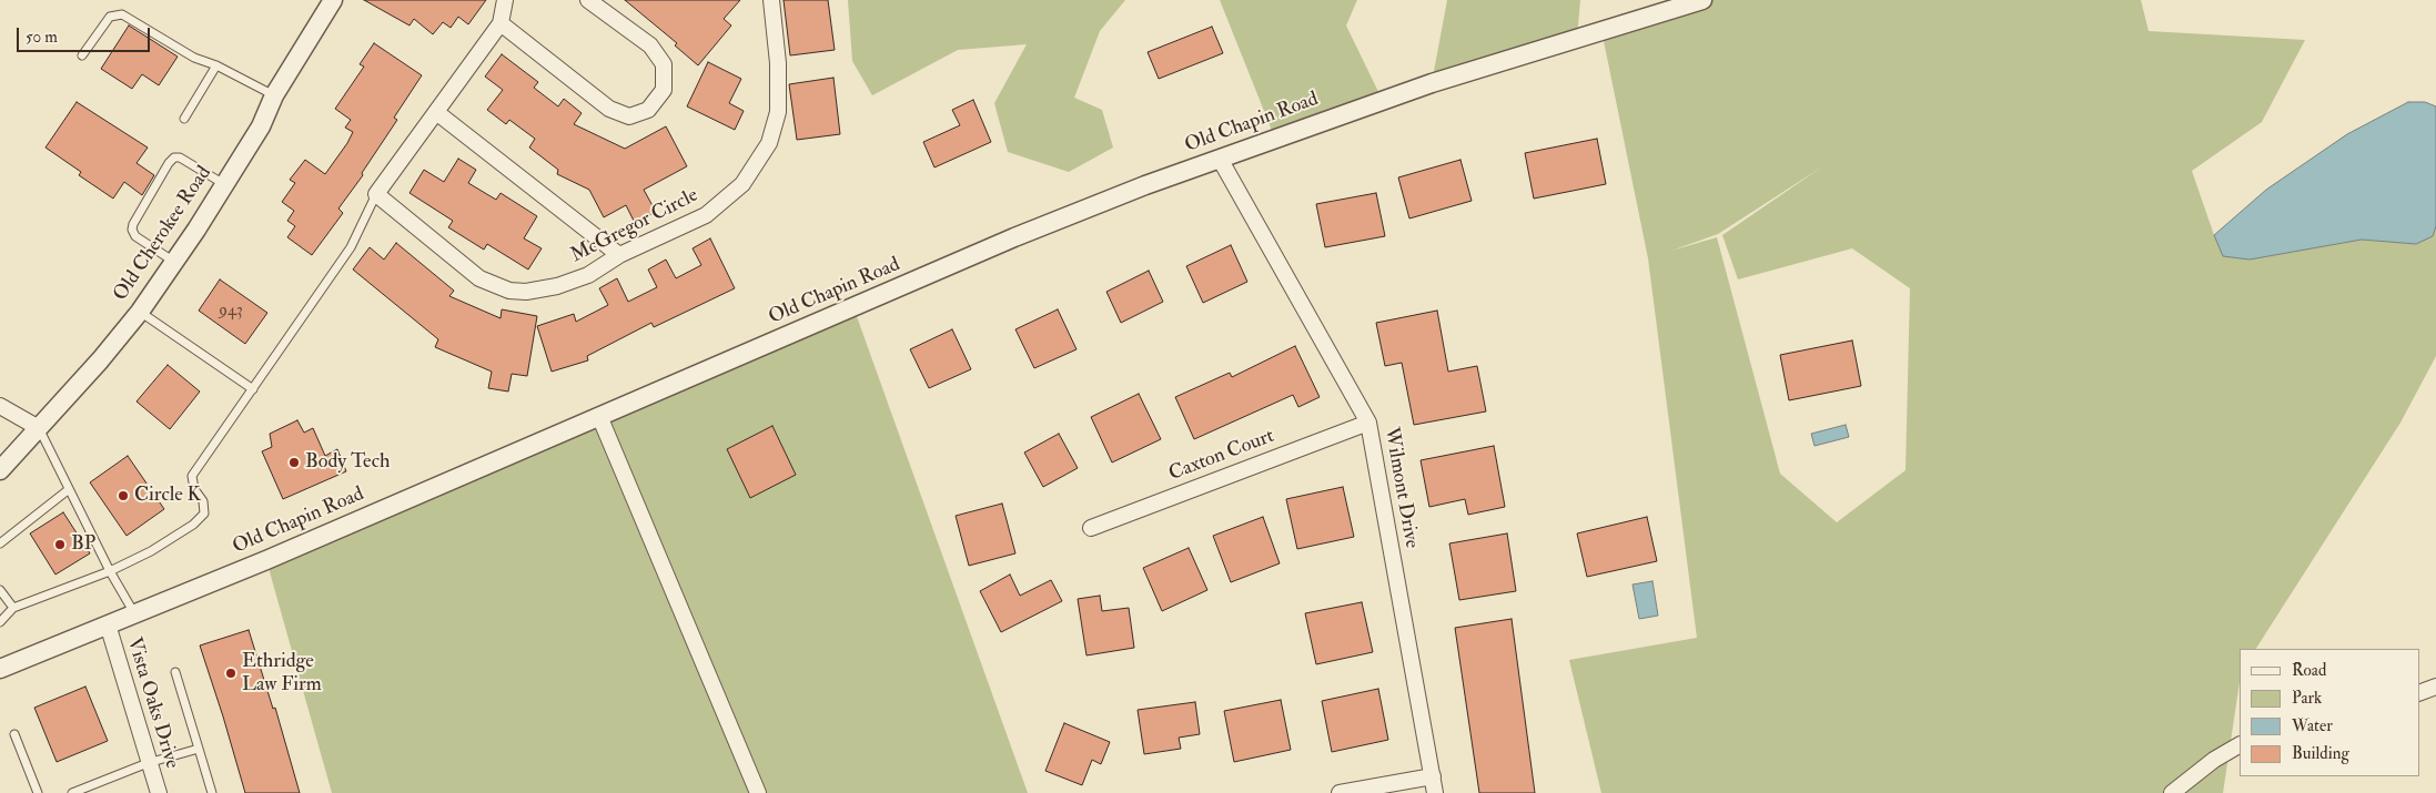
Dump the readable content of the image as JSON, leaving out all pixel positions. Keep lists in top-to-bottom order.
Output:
{
  "streets": {
    "street": [
      "Old Chapin Road",
      "McGregor Circle",
      "Old Cherokee Road",
      "Caxton Court",
      "Wilmont Drive",
      "Vista Oaks Drive"
    ]
  },
  "crossings": [
    ["Old Chapin Road", "Wilmont Drive"],
    ["Old Chapin Road", "Vista Oaks Drive"],
    ["Caxton Court", "Wilmont Drive"]
  ],
  "places": [
    "Body Tech",
    "Circle K",
    "BP",
    "Ethridge Law Firm"
  ],
  "house_numbers": ["943"],
  "legend": [
    "Road",
    "Park",
    "Water",
    "Building"
  ],
  "scale_bar": "50 m"
}
